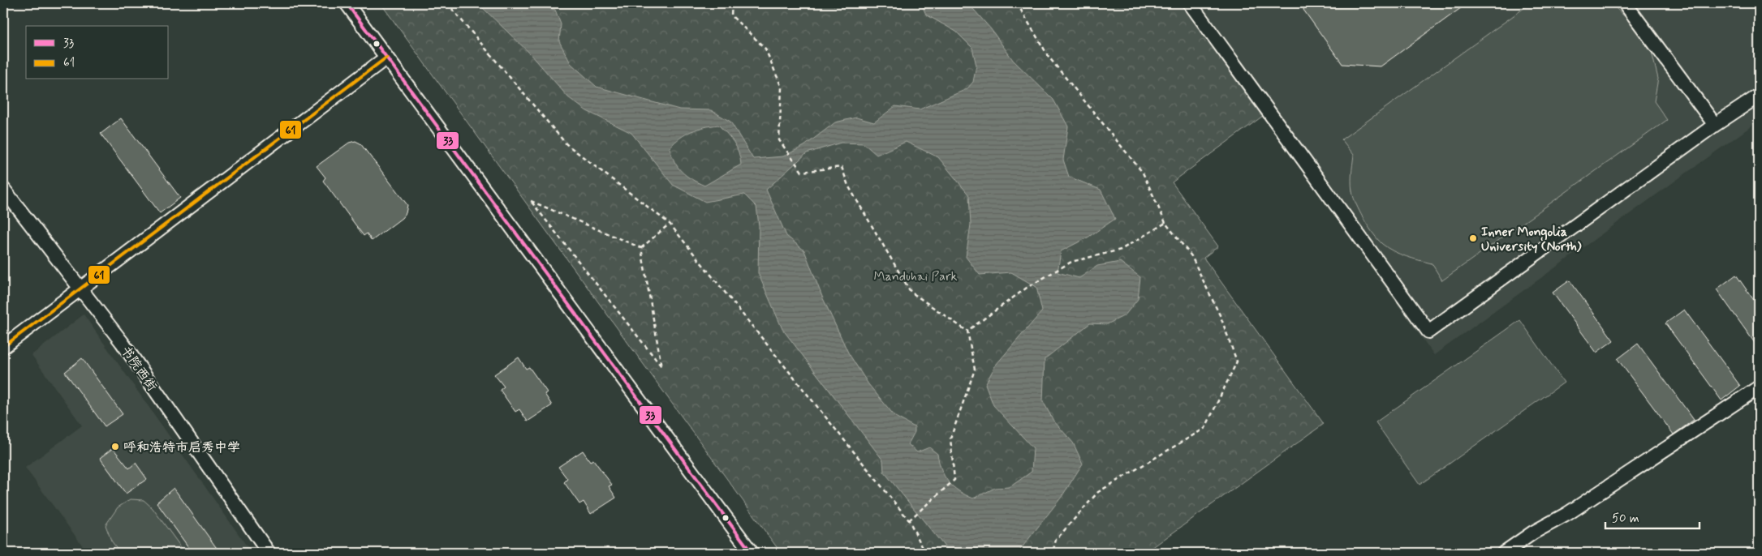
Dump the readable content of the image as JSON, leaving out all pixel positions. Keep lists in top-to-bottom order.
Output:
{
  "streets": {
    "street": ["书院西街"]
  },
  "parks": ["Manduhai Park"],
  "places": ["Inner Mongolia University (North)", "呼和浩特市启秀中学"],
  "lines": ["transit line 33", "transit line 61"],
  "legend": ["33", "61"],
  "scale_bar": "50 m"
}
